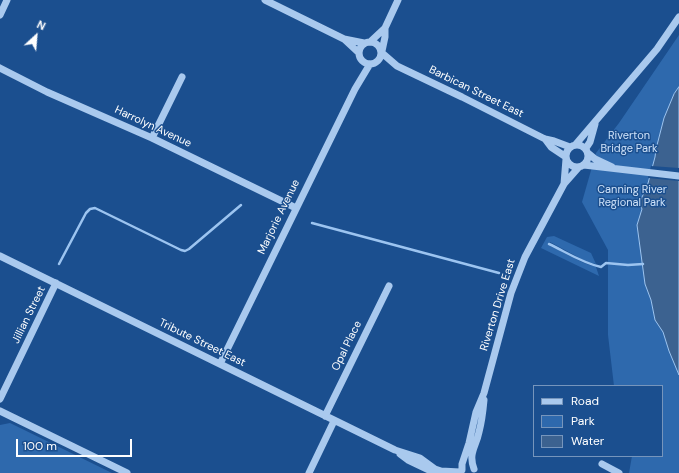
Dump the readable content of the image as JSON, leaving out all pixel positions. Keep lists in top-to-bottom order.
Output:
{
  "streets": {
    "street": [
      "Barbican Street East",
      "Harrolyn Avenue",
      "Marjorie Avenue",
      "Riverton Drive East",
      "Jillian Street",
      "Tribute Street East",
      "Opal Place"
    ]
  },
  "crossings": [
    ["Barbican Street East", "Marjorie Avenue"],
    ["Barbican Street East", "Riverton Drive East"],
    ["Harrolyn Avenue", "Marjorie Avenue"],
    ["Marjorie Avenue", "Tribute Street East"],
    ["Riverton Drive East", "Tribute Street East"],
    ["Jillian Street", "Tribute Street East"],
    ["Tribute Street East", "Opal Place"]
  ],
  "parks": ["Riverton Bridge Park", "Canning River Regional Park"],
  "legend": ["Road", "Park", "Water"],
  "scale_bar": "100 m",
  "north": "top right"
}
